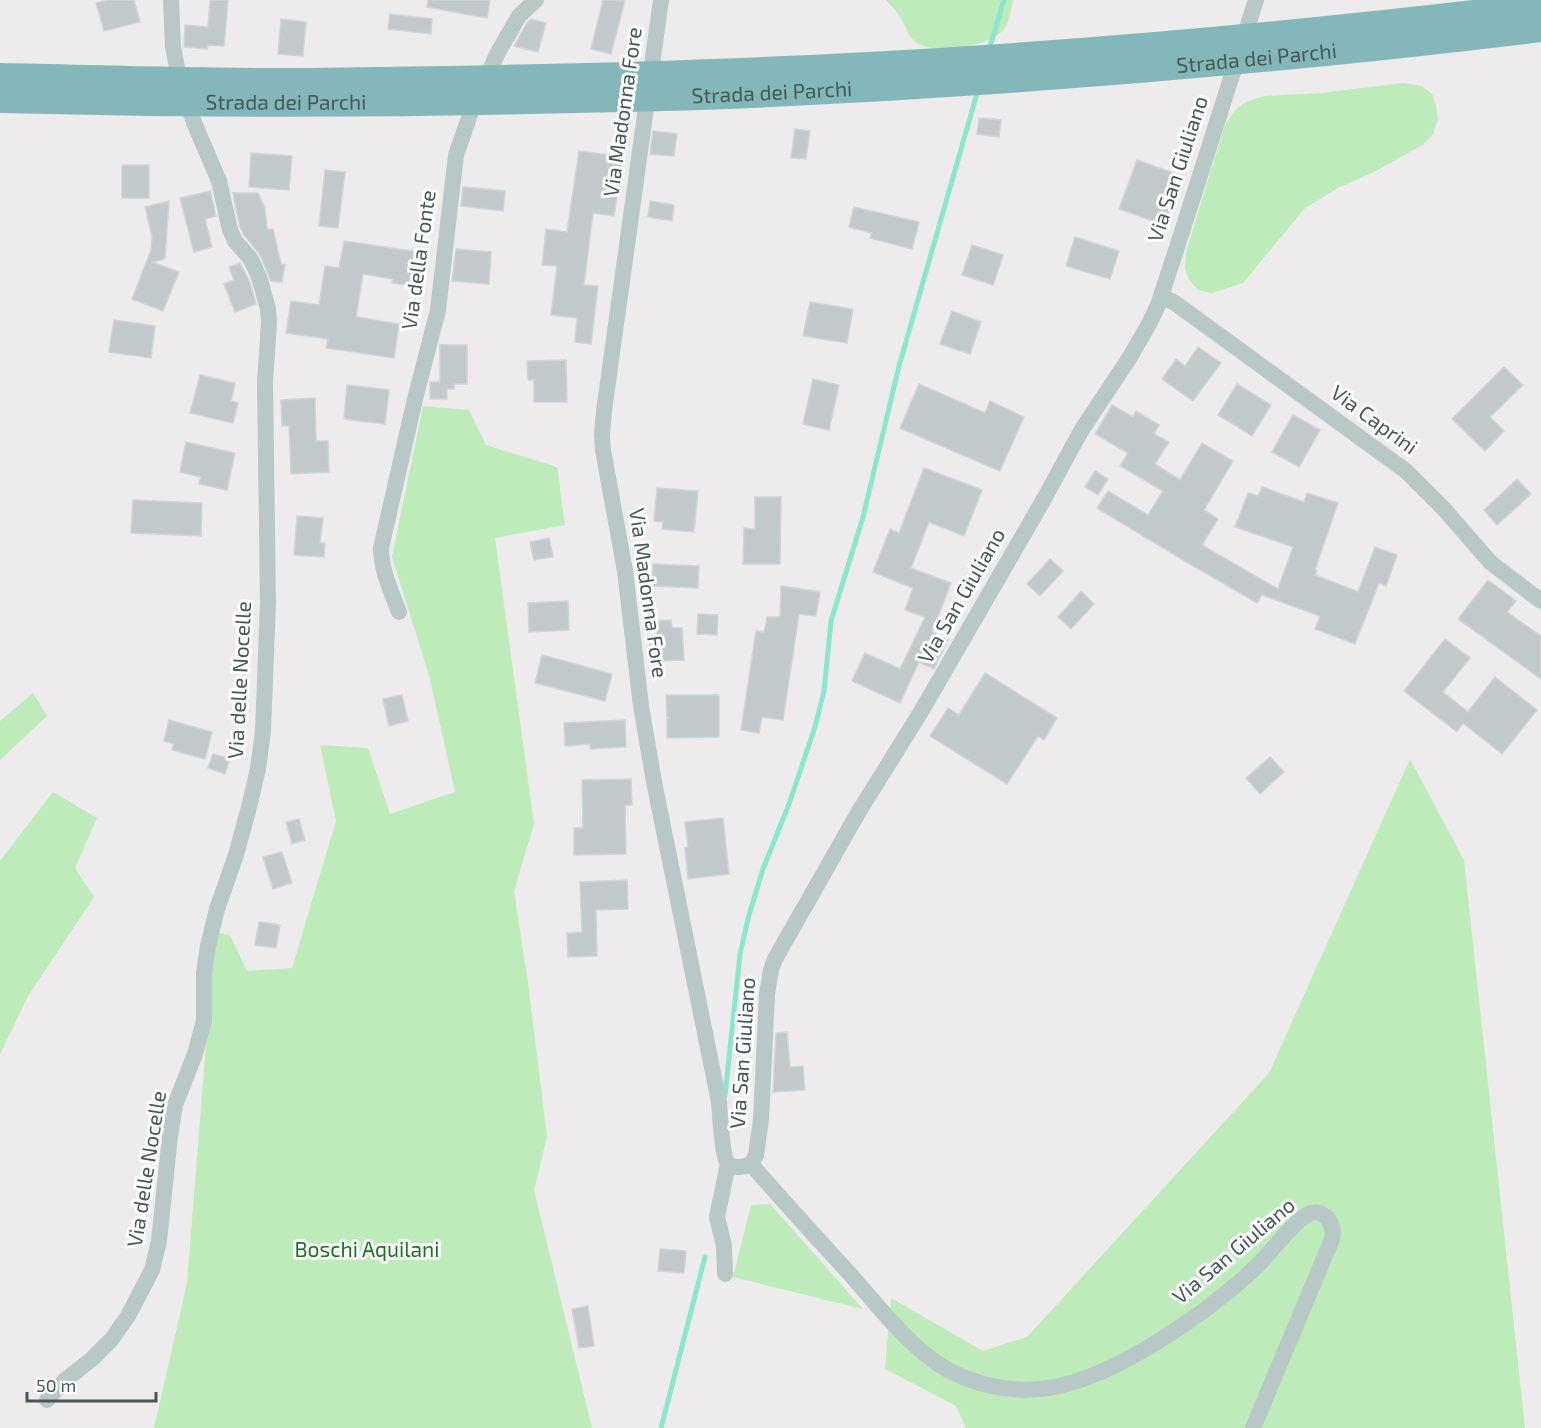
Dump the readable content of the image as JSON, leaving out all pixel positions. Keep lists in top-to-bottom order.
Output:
{
  "streets": {
    "highway": ["Strada dei Parchi"],
    "street": [
      "Via Madonna Fore",
      "Via San Giuliano",
      "Via della Fonte",
      "Via Caprini",
      "Via delle Nocelle"
    ]
  },
  "crossings": [
    ["Via San Giuliano", "Via Caprini"]
  ],
  "parks": ["Boschi Aquilani"],
  "scale_bar": "50 m"
}
